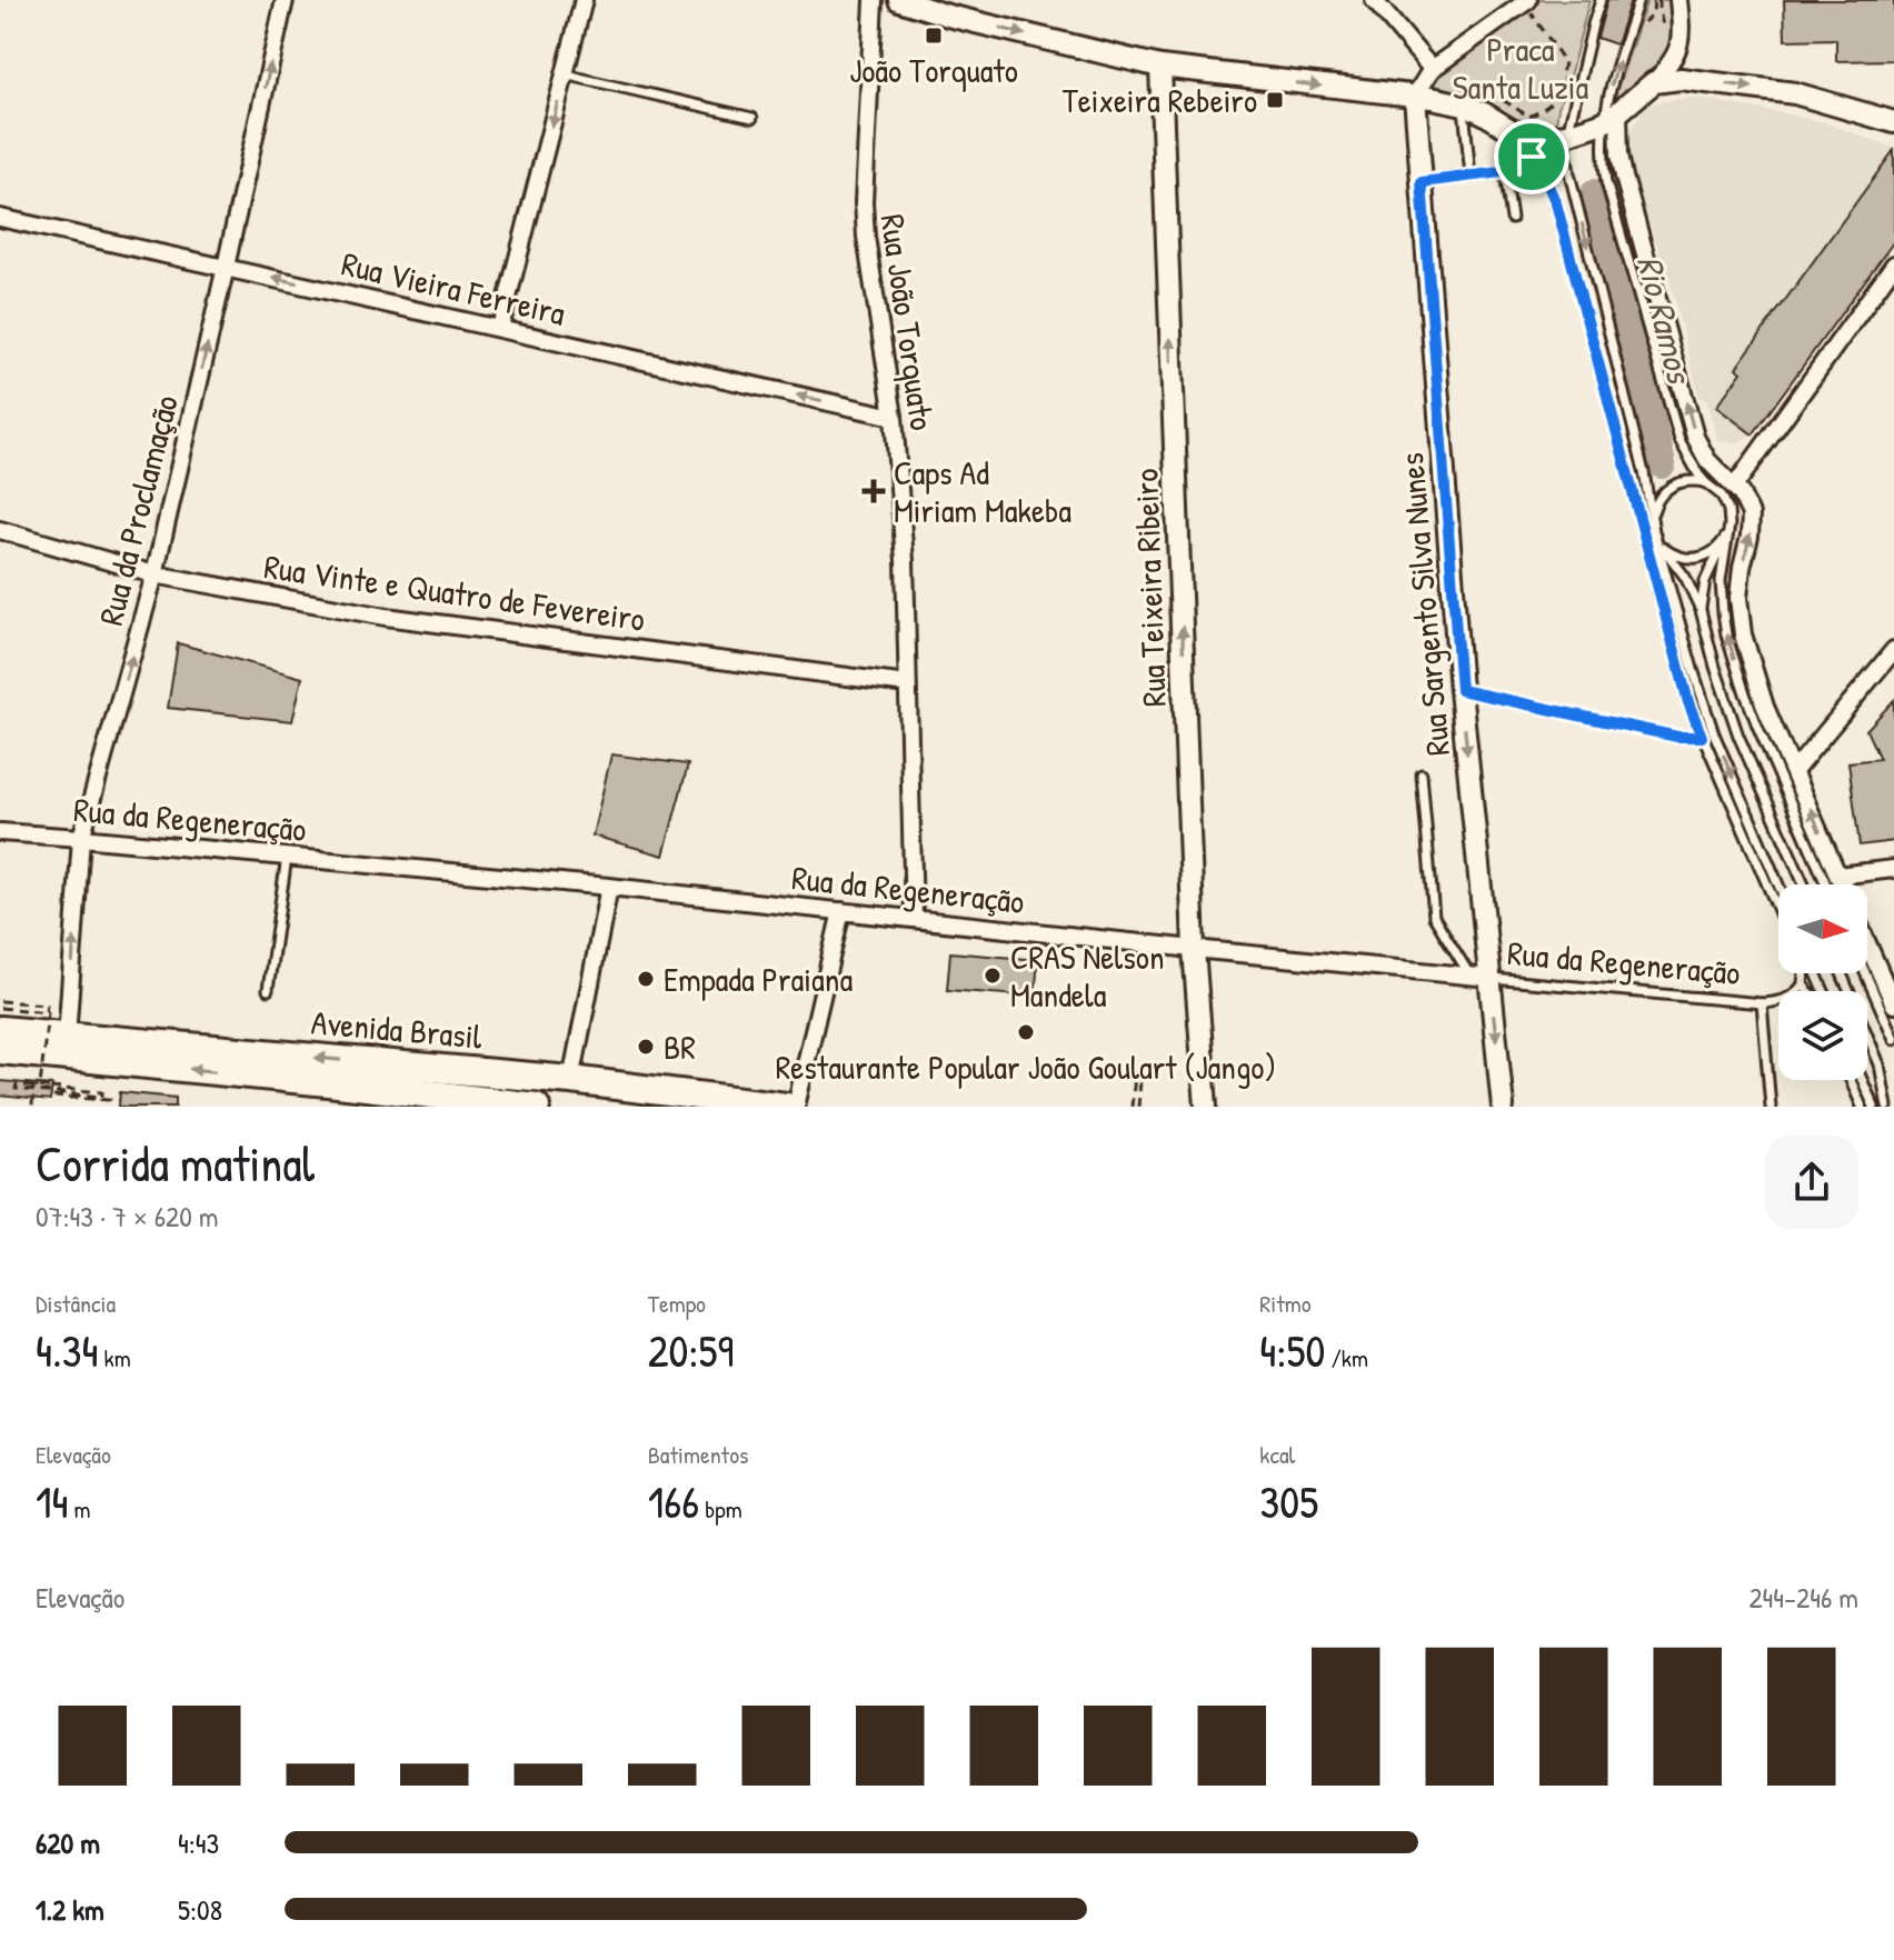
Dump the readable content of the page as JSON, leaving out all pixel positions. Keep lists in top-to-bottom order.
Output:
{
  "streets": {
    "highway": ["Avenida Brasil"],
    "street": [
      "Rua Vieira Ferreira",
      "Rua João Torquato",
      "Rua da Proclamação",
      "Rua Teixeira Ribeiro",
      "Rua Vinte e Quatro de Fevereiro",
      "Rua Sargento Silva Nunes",
      "Rua da Regeneração"
    ]
  },
  "crossings": [
    ["Rua Vieira Ferreira", "Rua João Torquato"],
    ["Rua Vieira Ferreira", "Rua da Proclamação"],
    ["Rua João Torquato", "Rua Vinte e Quatro de Fevereiro"],
    ["Rua João Torquato", "Rua da Regeneração"],
    ["Rua da Proclamação", "Rua Vinte e Quatro de Fevereiro"],
    ["Rua da Proclamação", "Rua da Regeneração"],
    ["Rua da Proclamação", "Avenida Brasil"],
    ["Rua Teixeira Ribeiro", "Rua da Regeneração"],
    ["Rua Sargento Silva Nunes", "Rua da Regeneração"]
  ],
  "one_way": [
    "Rua Vieira Ferreira",
    "Rua da Proclamação",
    "Rua Teixeira Ribeiro",
    "Rua Sargento Silva Nunes"
  ],
  "water": ["Rio Ramos"],
  "parks": ["Praca Santa Luzia"],
  "places": {
    "transit": ["João Torquato", "Teixeira Rebeiro"],
    "health": ["Caps Ad Miriam Makeba"],
    "other": [
      "CRAS Nelson Mandela",
      "Empada Praiana",
      "Restaurante Popular João Goulart (Jango)",
      "BR"
    ]
  },
  "north": "right",
  "page": {
    "heading": ["Corrida matinal", "07:43 · 7 × 620 m"],
    "stats": [
      ["Distância", "4.34 km"],
      ["Tempo", "20:59"],
      ["Ritmo", "4:50 /km"],
      ["Elevação", "14 m"],
      ["Batimentos", "166 bpm"],
      ["kcal", "305"]
    ],
    "chart": ["Elevação", "244–246 m"],
    "list": [
      {
        "name": "620 m",
        "note": "4:43"
      },
      {
        "name": "1.2 km",
        "note": "5:08"
      }
    ]
  }
}
